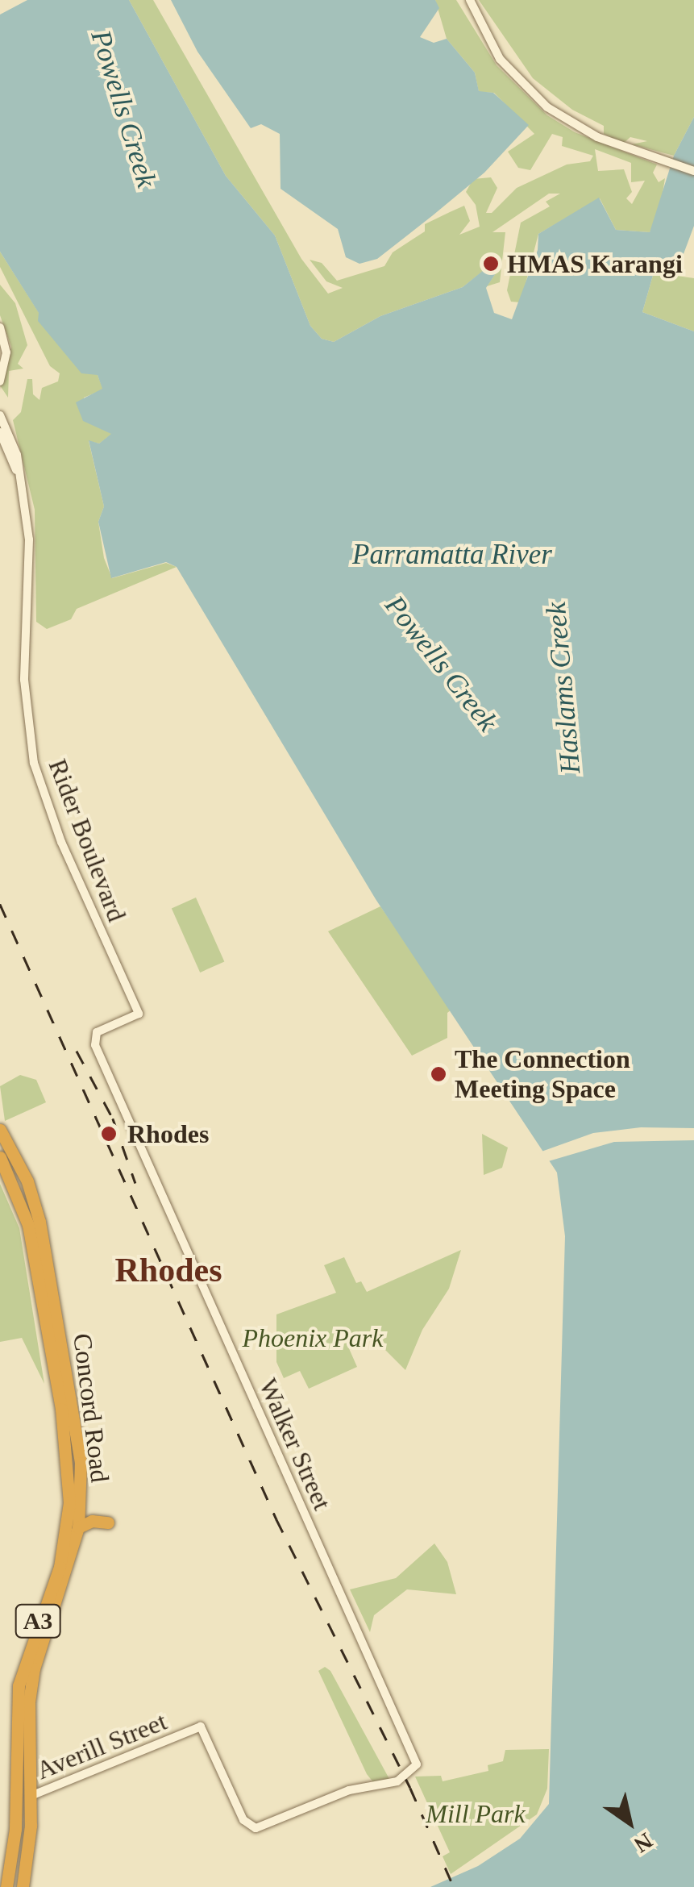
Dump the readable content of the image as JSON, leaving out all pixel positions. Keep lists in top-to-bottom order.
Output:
{
  "streets": {
    "highway": ["Concord Road", "A3"],
    "street": ["Rider Boulevard", "Walker Street", "Averill Street"]
  },
  "crossings": [
    ["Rider Boulevard", "Walker Street"],
    ["Concord Road", "Averill Street"],
    ["Walker Street", "Averill Street"]
  ],
  "districts": ["Rhodes"],
  "water": ["Powells Creek", "Parramatta River", "Haslams Creek"],
  "parks": ["Phoenix Park", "Mill Park"],
  "places": ["HMAS Karangi", "The Connection Meeting Space", "Rhodes"],
  "north": "bottom right"
}
